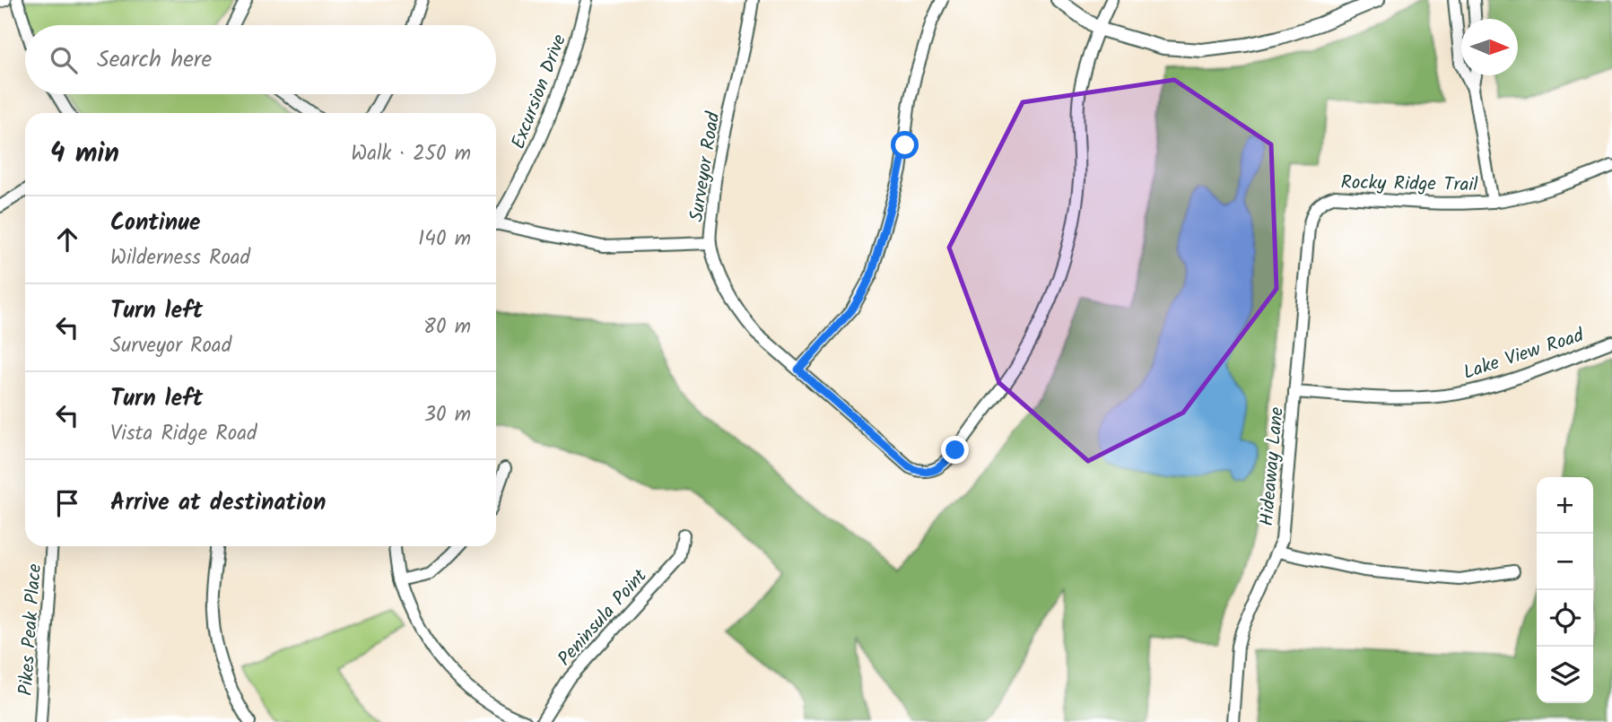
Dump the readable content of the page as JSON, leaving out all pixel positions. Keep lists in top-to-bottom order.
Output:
{
  "streets": {
    "street": [
      "Excursion Drive",
      "Surveyor Road",
      "Rocky Ridge Trail",
      "Lake View Road",
      "Hideaway Lane",
      "Peninsula Point",
      "Pikes Peak Place"
    ]
  },
  "crossings": [
    ["Rocky Ridge Trail", "Hideaway Lane"],
    ["Lake View Road", "Hideaway Lane"]
  ],
  "north": "right",
  "page": {
    "search": "Search here",
    "heading": ["4 min", "Walk · 250 m"],
    "list": [
      ["Continue", "Wilderness Road", "140 m"],
      ["Turn left", "Surveyor Road", "80 m"],
      ["Turn left", "Vista Ridge Road", "30 m"],
      "Arrive at destination"
    ],
    "map_buttons": ["+", "−"]
  }
}
